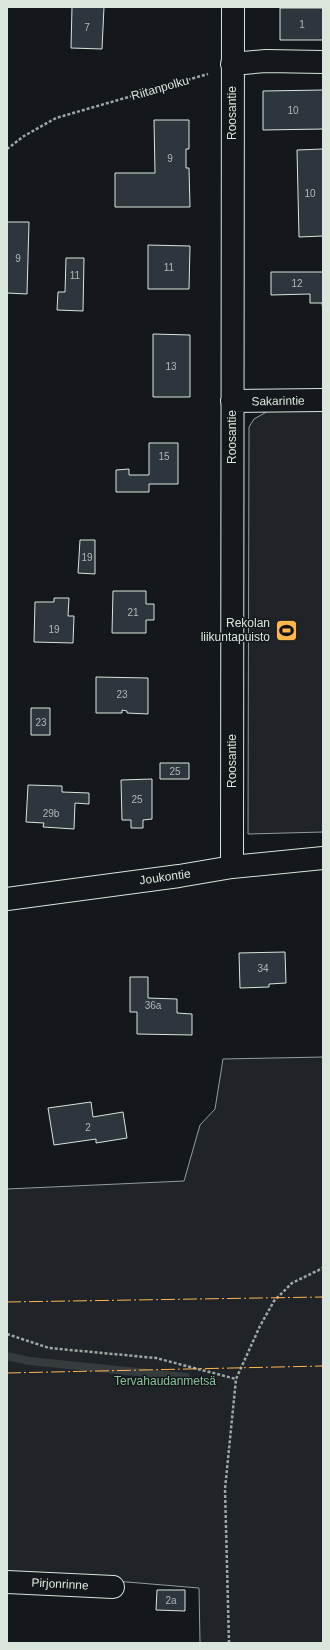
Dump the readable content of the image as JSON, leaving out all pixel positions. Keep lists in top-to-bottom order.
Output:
{
  "streets": {
    "street": [
      "Roosantie",
      "Sakarintie",
      "Joukontie",
      "Pirjonrinne"
    ],
    "path": ["Riitanpolku"]
  },
  "crossings": [
    ["Riitanpolku", "Roosantie"],
    ["Roosantie", "Sakarintie"],
    ["Roosantie", "Joukontie"]
  ],
  "parks": ["Tervahaudanmetsä"],
  "places": {
    "sports": ["Rekolan liikuntapuisto"]
  },
  "house_numbers": [
    "1",
    "7",
    "10",
    "9",
    "10",
    "9",
    "11",
    "11",
    "12",
    "13",
    "15",
    "19",
    "21",
    "19",
    "23",
    "23",
    "25",
    "25",
    "29b",
    "34",
    "36a",
    "2",
    "2a"
  ]
}
